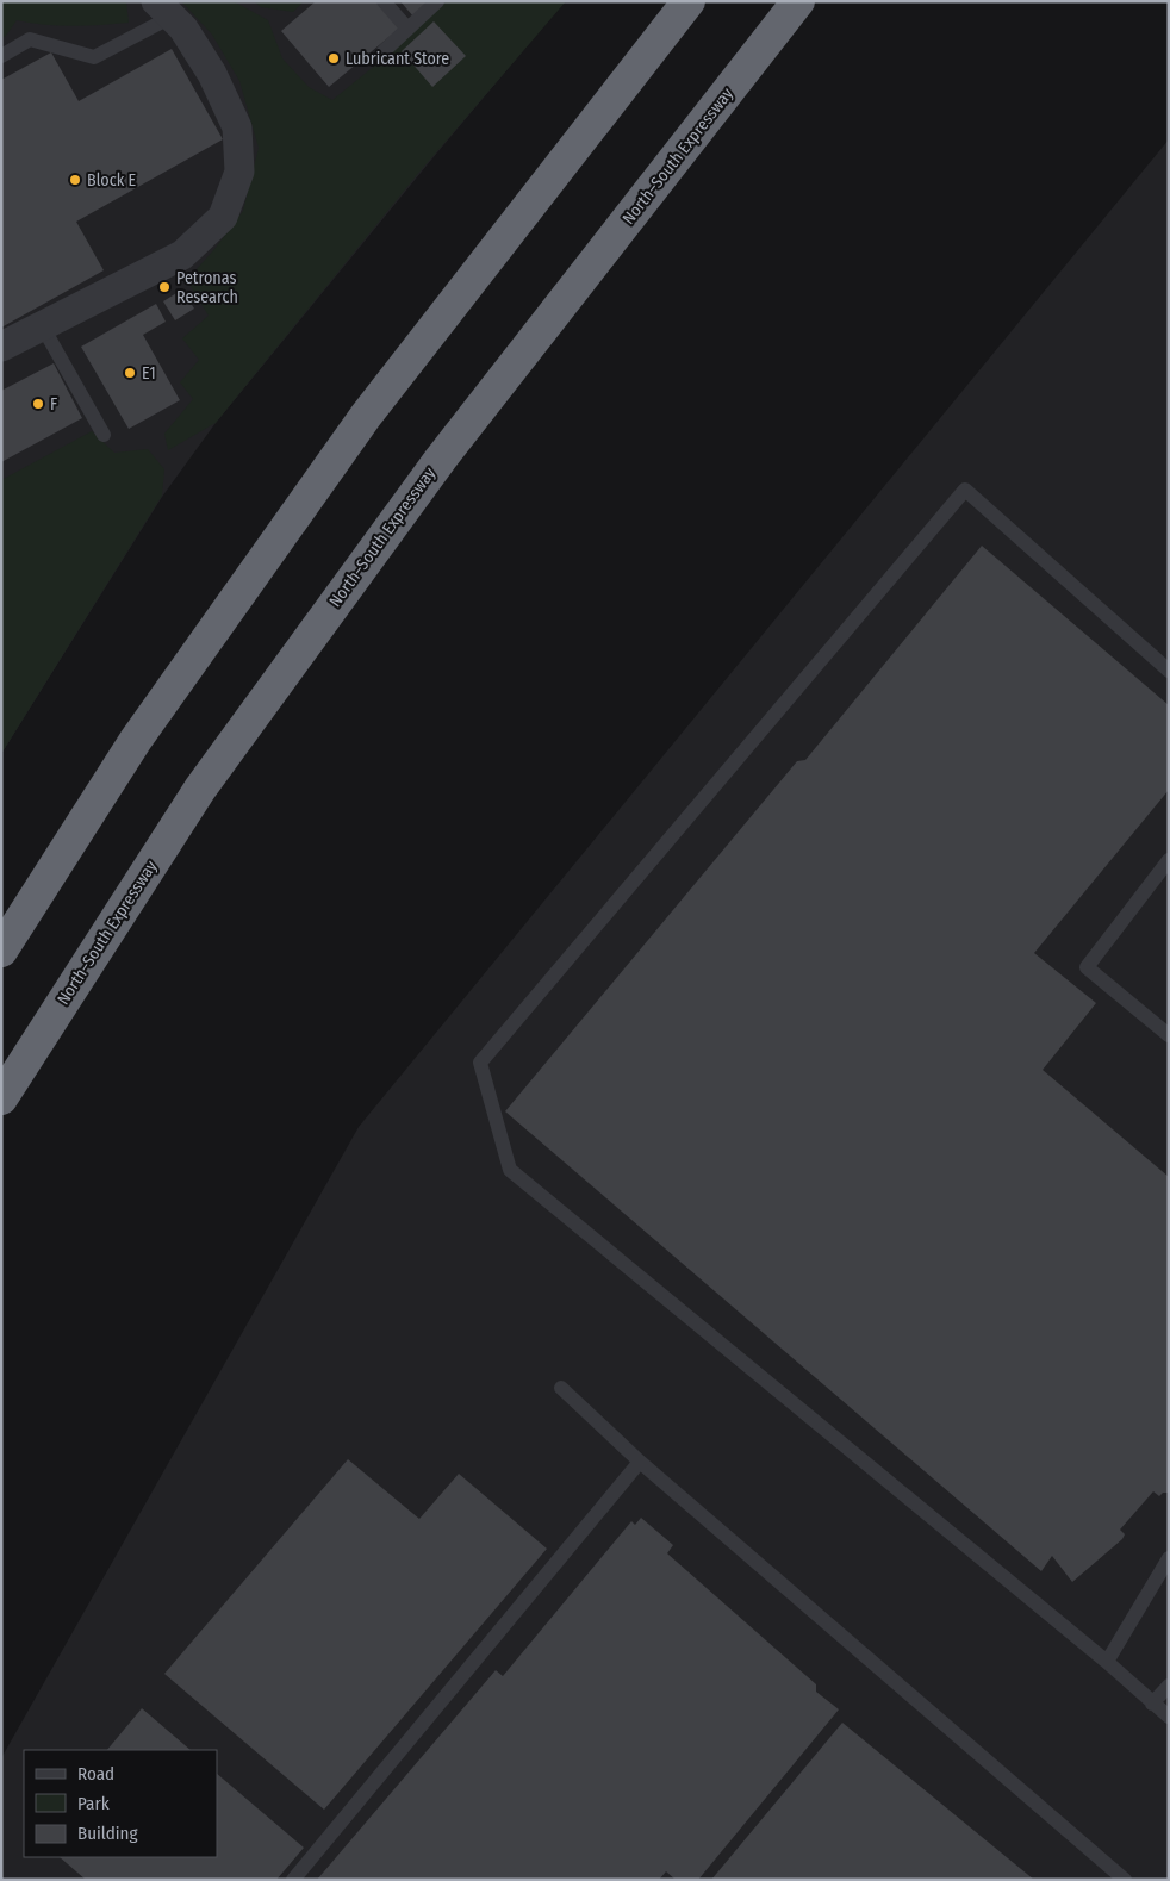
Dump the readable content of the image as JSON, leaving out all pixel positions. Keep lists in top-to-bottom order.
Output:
{
  "streets": {
    "highway": ["North–South Expressway"]
  },
  "places": [
    "Lubricant Store",
    "Block E",
    "Petronas Research",
    "E1",
    "F"
  ],
  "legend": ["Road", "Park", "Building"]
}
